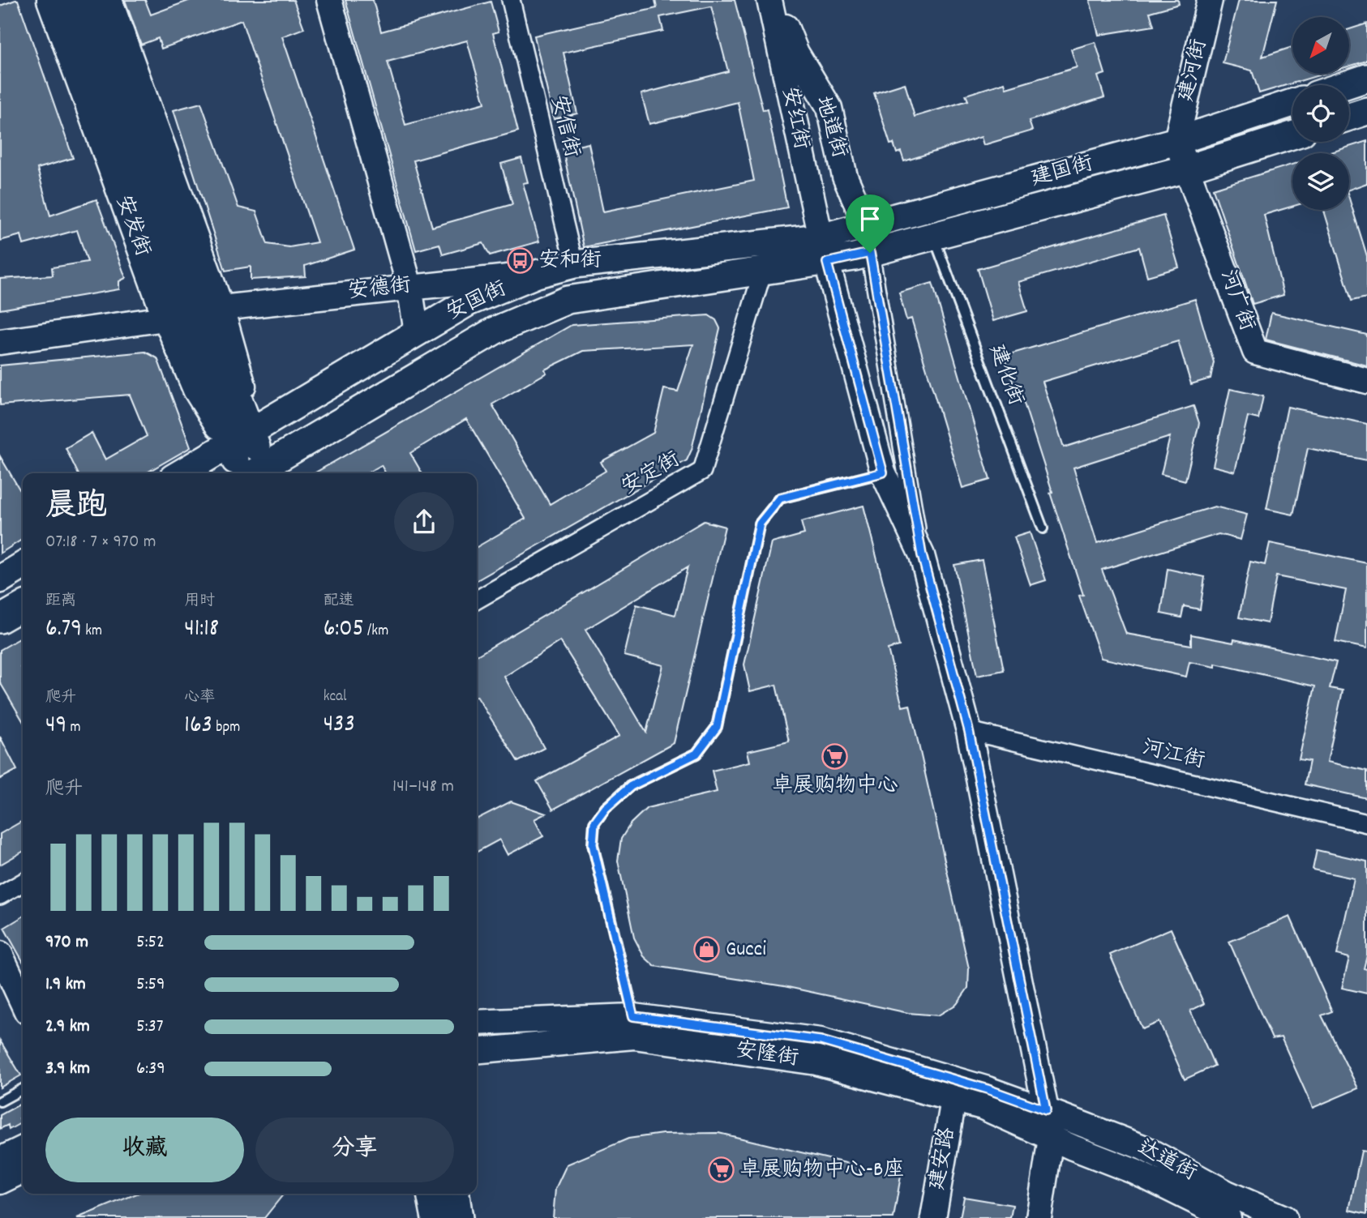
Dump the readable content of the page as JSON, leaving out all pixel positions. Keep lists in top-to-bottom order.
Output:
{
  "streets": {
    "highway": ["安发街"],
    "main road": [
      "建河街",
      "安红街",
      "地道街",
      "建国街",
      "安德街",
      "河广街",
      "安国街",
      "安隆街",
      "建安路",
      "达道街"
    ],
    "street": ["安信街", "安定街", "河江街"],
    "lane": ["建化街"]
  },
  "crossings": [
    ["建河街", "建国街"],
    ["建河街", "河广街"],
    ["安红街", "建国街"],
    ["安红街", "安国街"],
    ["安信街", "安国街"],
    ["地道街", "建国街"],
    ["建国街", "河广街"],
    ["建国街", "安国街"],
    ["建国街", "建化街"],
    ["安发街", "安德街"],
    ["安发街", "安国街"],
    ["安德街", "安国街"],
    ["安国街", "安定街"],
    ["安隆街", "建安路"],
    ["安隆街", "达道街"]
  ],
  "places": {
    "bus stop": ["安和街"],
    "supermarket": ["卓展购物中心", "卓展购物中心-B座"],
    "shop": ["Gucci"]
  },
  "north": "bottom left",
  "page": {
    "heading": ["晨跑", "07:18 · 7 × 970 m"],
    "stats": [
      ["距离", "6.79 km"],
      ["用时", "41:18"],
      ["配速", "6:05 /km"],
      ["爬升", "49 m"],
      ["心率", "163 bpm"],
      ["kcal", "433"]
    ],
    "chart": ["爬升", "141–148 m"],
    "list": [
      {
        "name": "970 m",
        "note": "5:52"
      },
      {
        "name": "1.9 km",
        "note": "5:59"
      },
      {
        "name": "2.9 km",
        "note": "5:37"
      },
      {
        "name": "3.9 km",
        "note": "6:39"
      }
    ],
    "buttons": ["收藏", "分享"]
  }
}
